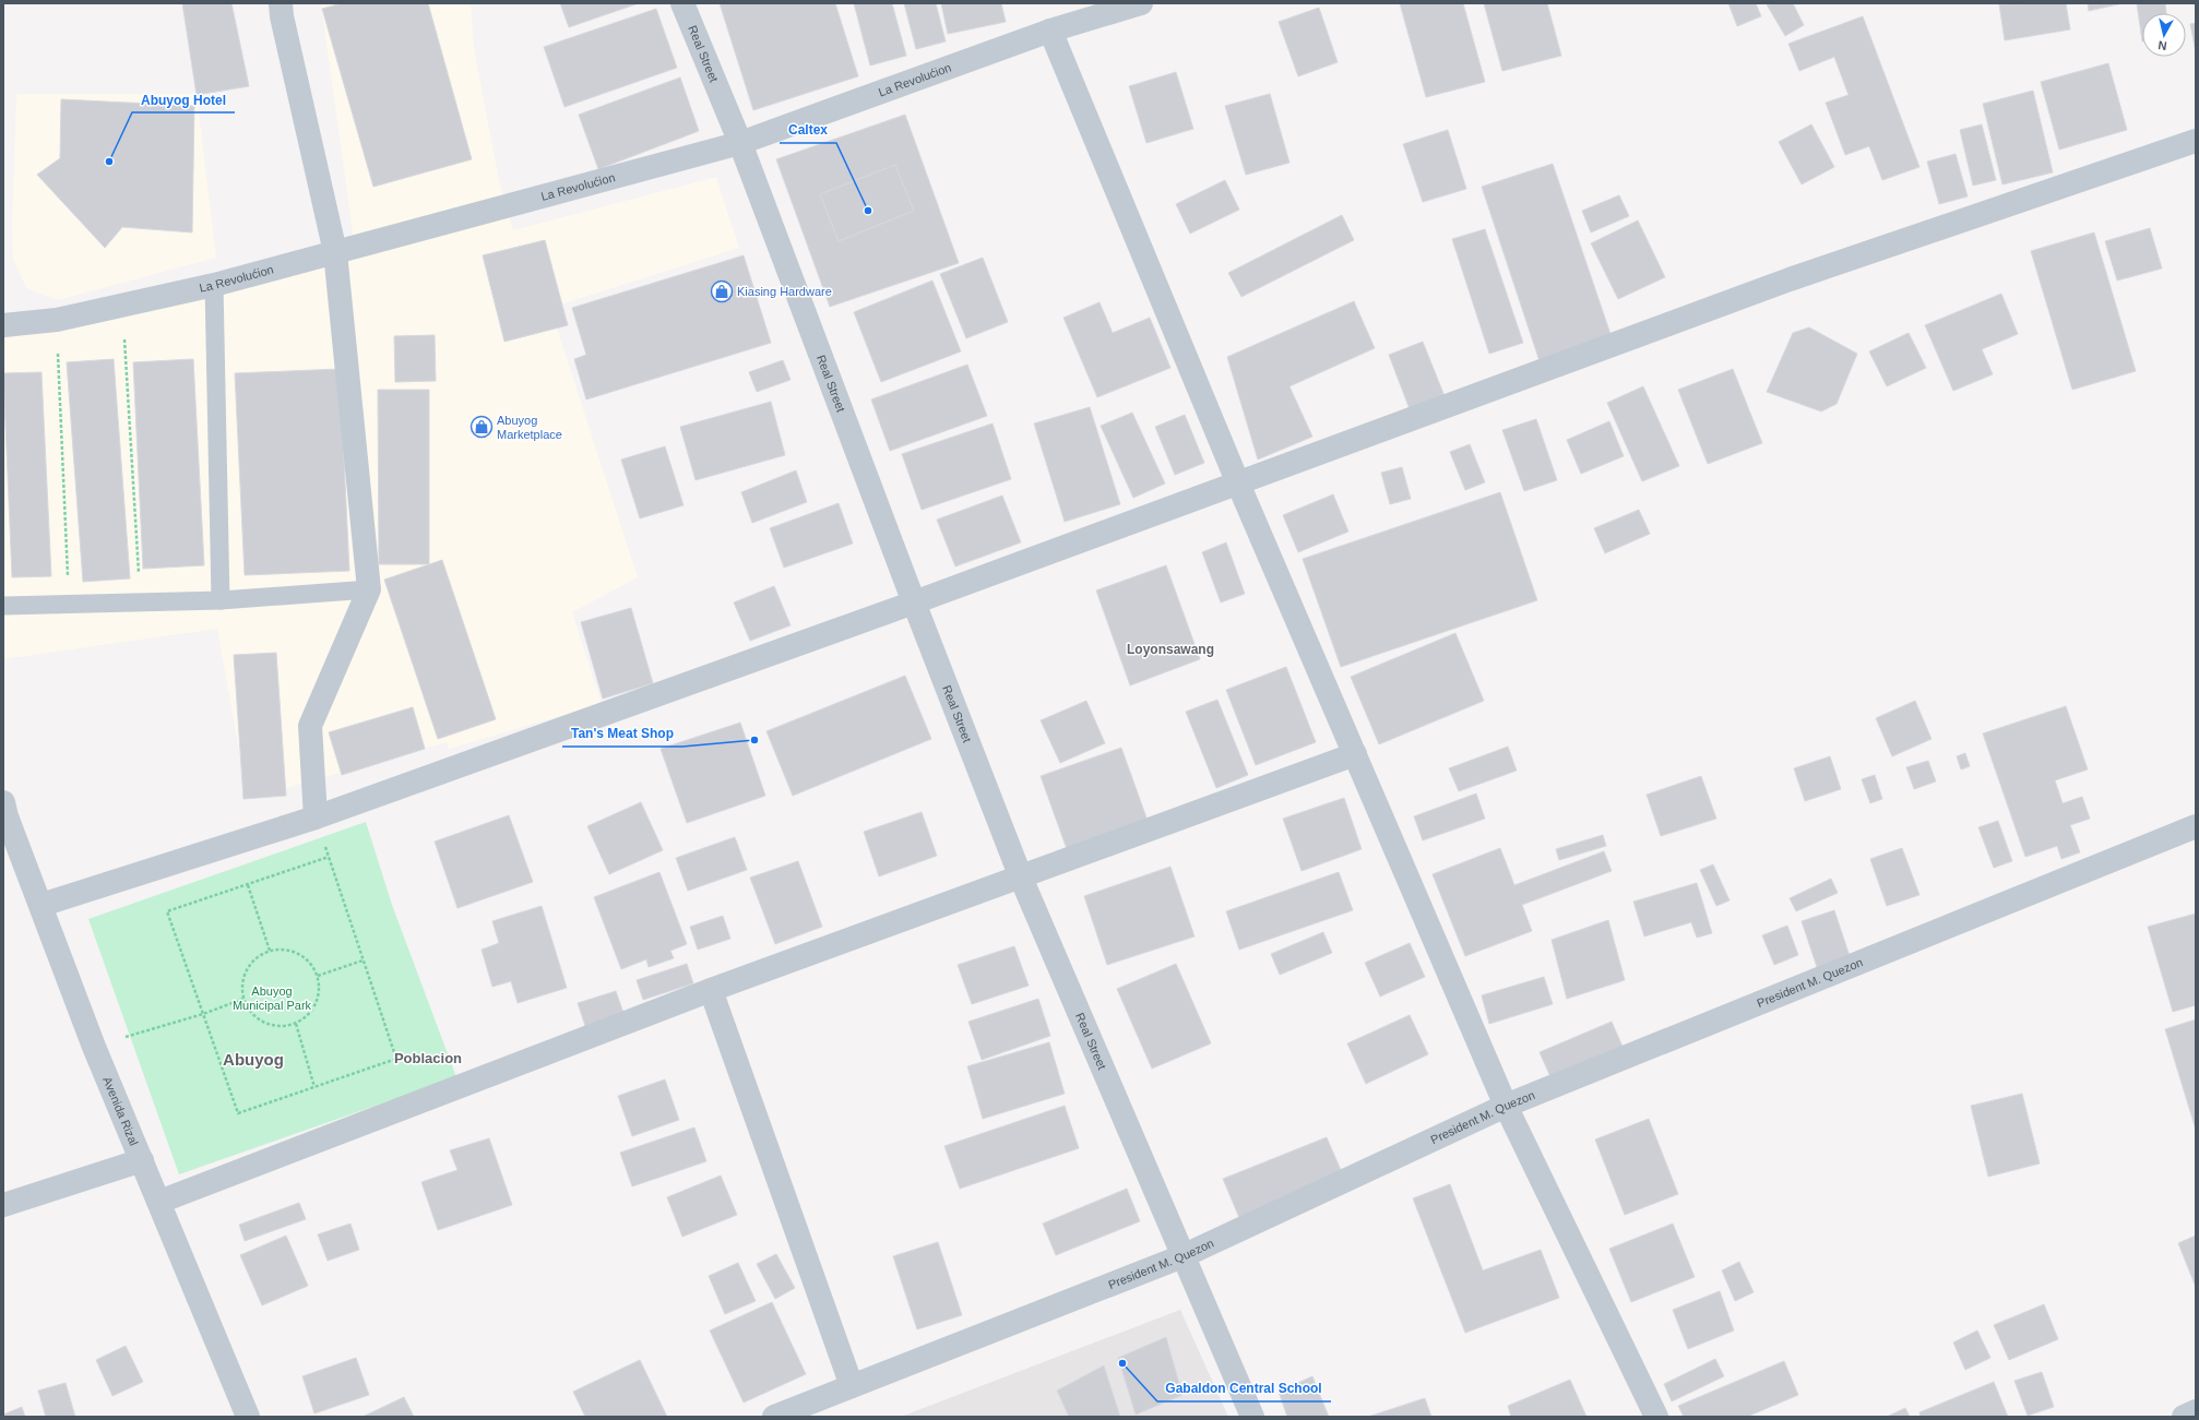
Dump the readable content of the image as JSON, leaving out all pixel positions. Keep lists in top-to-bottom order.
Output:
{
  "streets": {
    "street": [
      "Real Street",
      "La Revolućion",
      "President M. Quezon",
      "Avenida Rizal"
    ]
  },
  "crossings": [
    ["Real Street", "La Revolućion"],
    ["Real Street", "President M. Quezon"]
  ],
  "districts": ["Loyonsawang", "Poblacion", "Abuyog"],
  "parks": ["Abuyog Municipal Park"],
  "places": {
    "other": [
      "Abuyog Hotel",
      "Caltex",
      "Tan's Meat Shop",
      "Gabaldon Central School"
    ],
    "shop": ["Kiasing Hardware", "Abuyog Marketplace"]
  },
  "north": "bottom"
}
